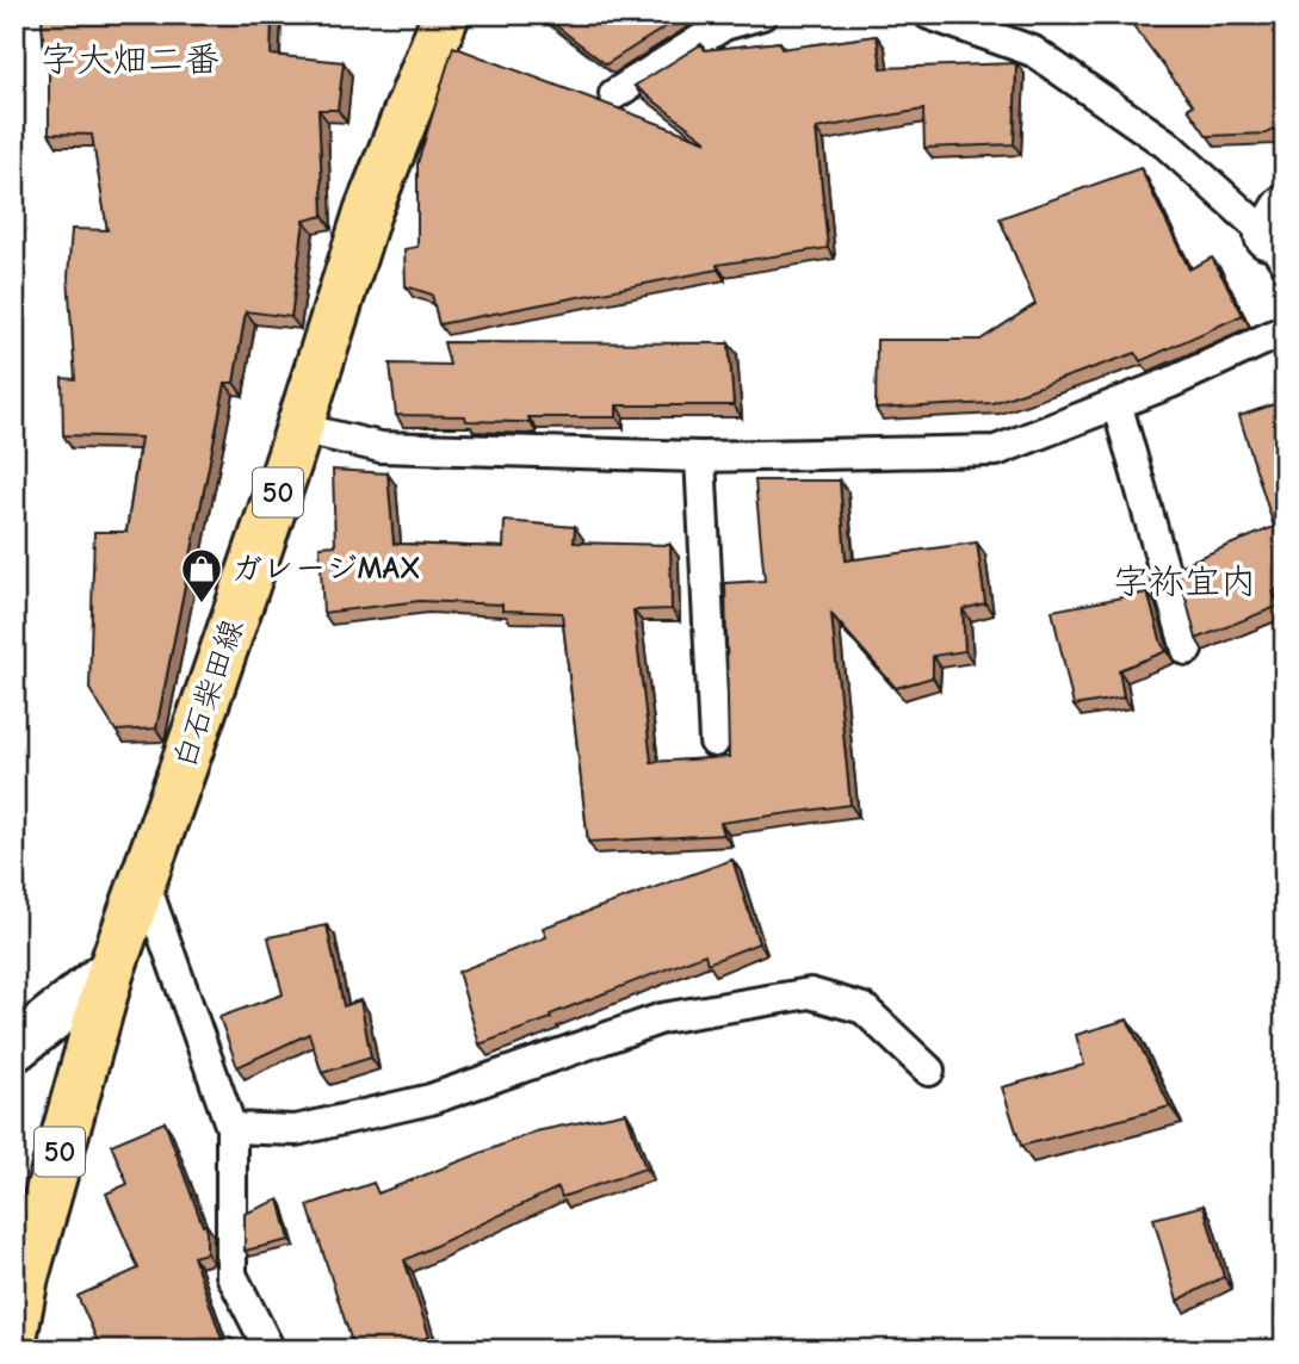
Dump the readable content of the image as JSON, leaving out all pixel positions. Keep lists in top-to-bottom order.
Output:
{
  "streets": {
    "main road": ["50", "白石柴田線"]
  },
  "districts": ["字大畑二番", "字祢宜内"],
  "places": {
    "shop": ["ガレージMAX"]
  }
}
